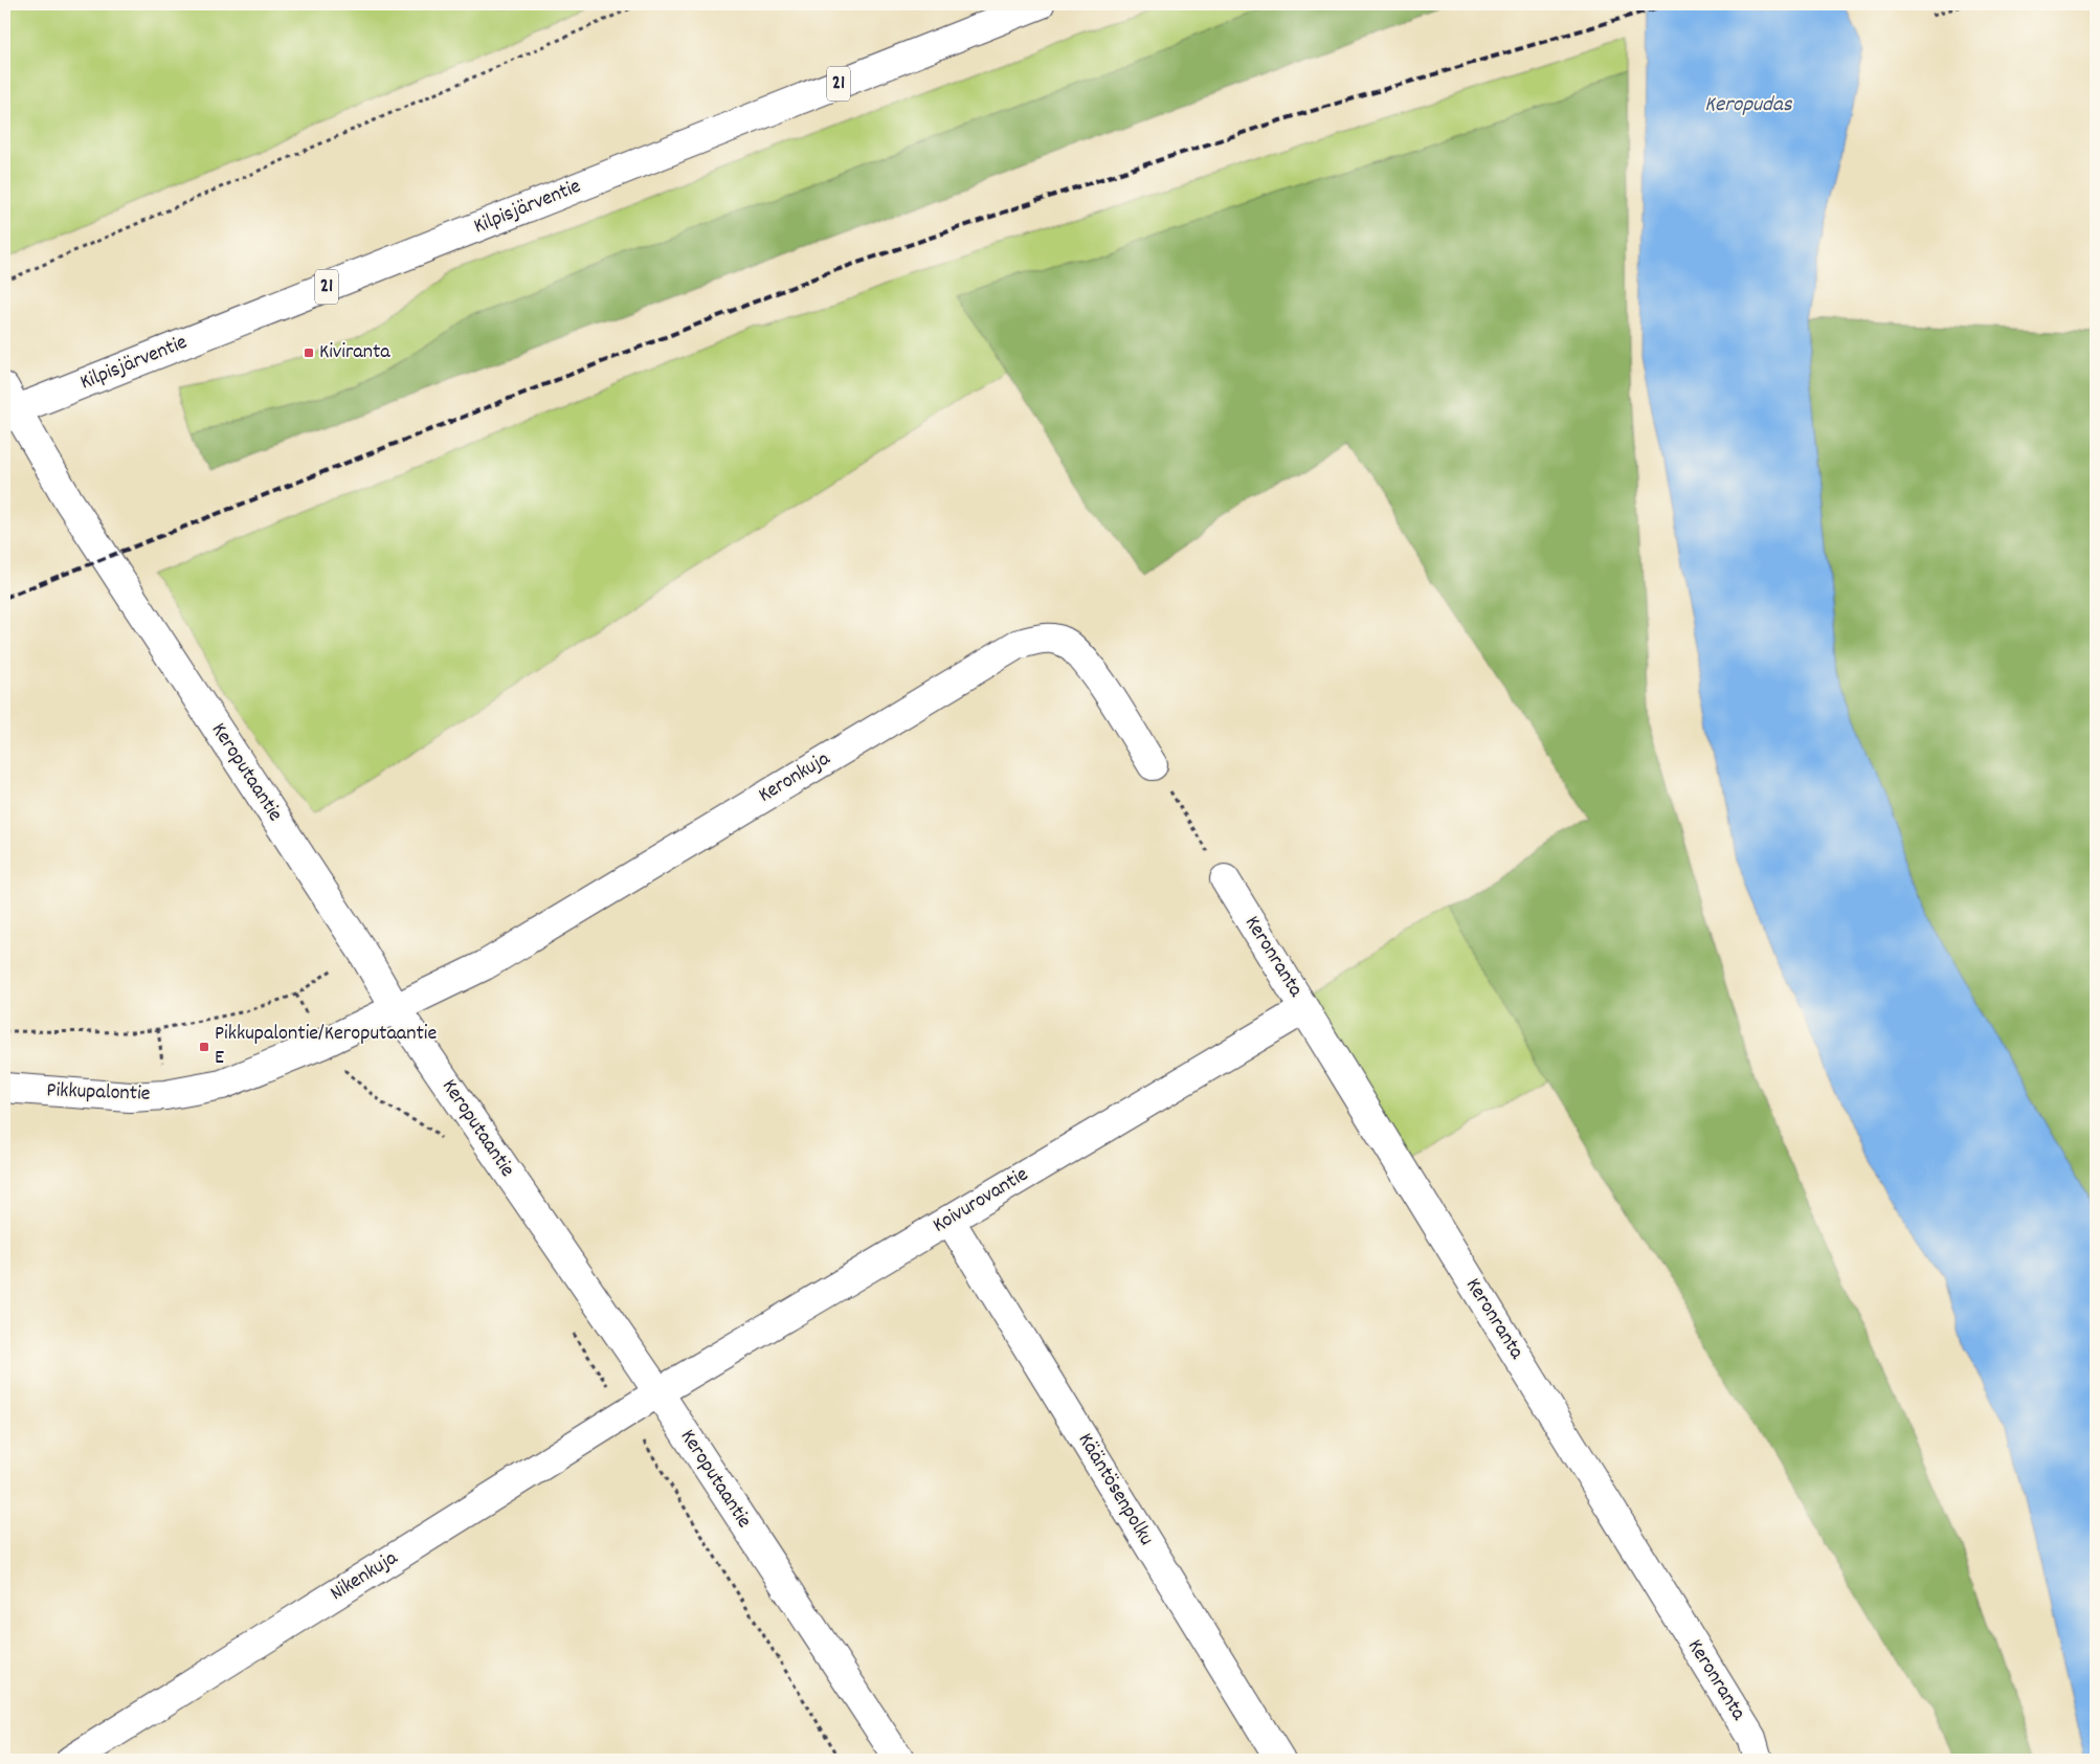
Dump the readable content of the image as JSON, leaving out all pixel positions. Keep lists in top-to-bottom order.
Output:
{
  "streets": {
    "main road": [
      "21",
      "Kilpisjärventie",
      "Keroputaantie",
      "Keronkuja",
      "Keronranta",
      "Pikkupalontie",
      "Koivurovantie",
      "Kääntösenpolku",
      "Nikenkuja"
    ]
  },
  "crossings": [
    ["Kilpisjärventie", "Keroputaantie"],
    ["Keroputaantie", "Keronkuja"],
    ["Keroputaantie", "Pikkupalontie"],
    ["Keroputaantie", "Koivurovantie"],
    ["Keroputaantie", "Nikenkuja"],
    ["Keronkuja", "Pikkupalontie"],
    ["Keronranta", "Koivurovantie"],
    ["Koivurovantie", "Kääntösenpolku"],
    ["Koivurovantie", "Nikenkuja"]
  ],
  "water": ["Keropudas"],
  "places": {
    "transit": ["Kiviranta", "Pikkupalontie/Keroputaantie E"]
  }
}
